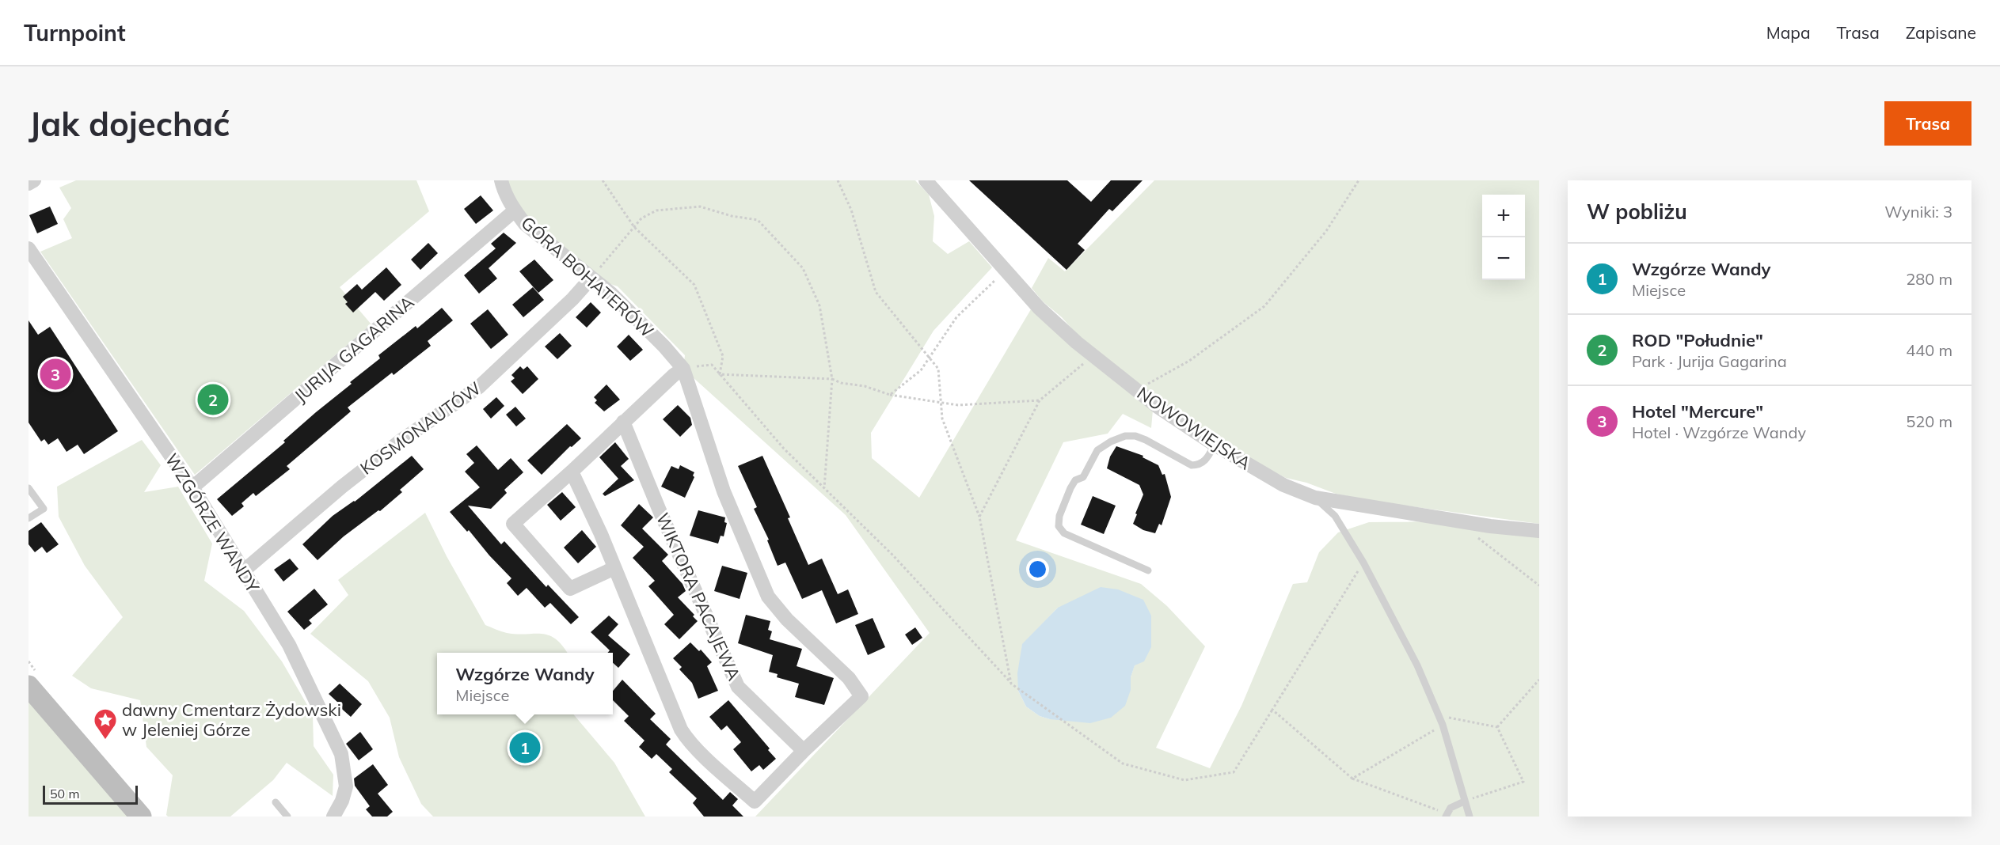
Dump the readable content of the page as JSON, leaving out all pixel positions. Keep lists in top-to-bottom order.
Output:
{
  "streets": {
    "street": [
      "GÓRA BOHATERÓW",
      "JURIJA GAGARINA",
      "KOSMONAUTÓW",
      "NOWOWIEJSKA",
      "WZGÓRZE WANDY",
      "WIKTORA PACAJEWA"
    ]
  },
  "crossings": [
    ["GÓRA BOHATERÓW", "JURIJA GAGARINA"],
    ["GÓRA BOHATERÓW", "KOSMONAUTÓW"],
    ["JURIJA GAGARINA", "WZGÓRZE WANDY"],
    ["KOSMONAUTÓW", "WZGÓRZE WANDY"]
  ],
  "places": {
    "place": ["dawny Cmentarz Żydowski w Jeleniej Górze"]
  },
  "scale_bar": "50 m",
  "page": {
    "header": "Turnpoint",
    "nav": ["Mapa", "Trasa", "Zapisane"],
    "buttons": "Trasa",
    "title": "Jak dojechać",
    "heading": ["W pobliżu", "Wyniki: 3"],
    "map_buttons": ["+", "−"],
    "list": [
      {
        "mark": "1",
        "name": "Wzgórze Wandy",
        "note": "Miejsce",
        "value": "280 m"
      },
      {
        "mark": "2",
        "name": "ROD \"Południe\"",
        "note": "Park · Jurija Gagarina",
        "value": "440 m"
      },
      {
        "mark": "3",
        "name": "Hotel \"Mercure\"",
        "note": "Hotel · Wzgórze Wandy",
        "value": "520 m"
      }
    ],
    "pins": ["3", "2", "1"],
    "popup": ["Wzgórze Wandy", "Miejsce"],
    "scale": "50 m"
  }
}
